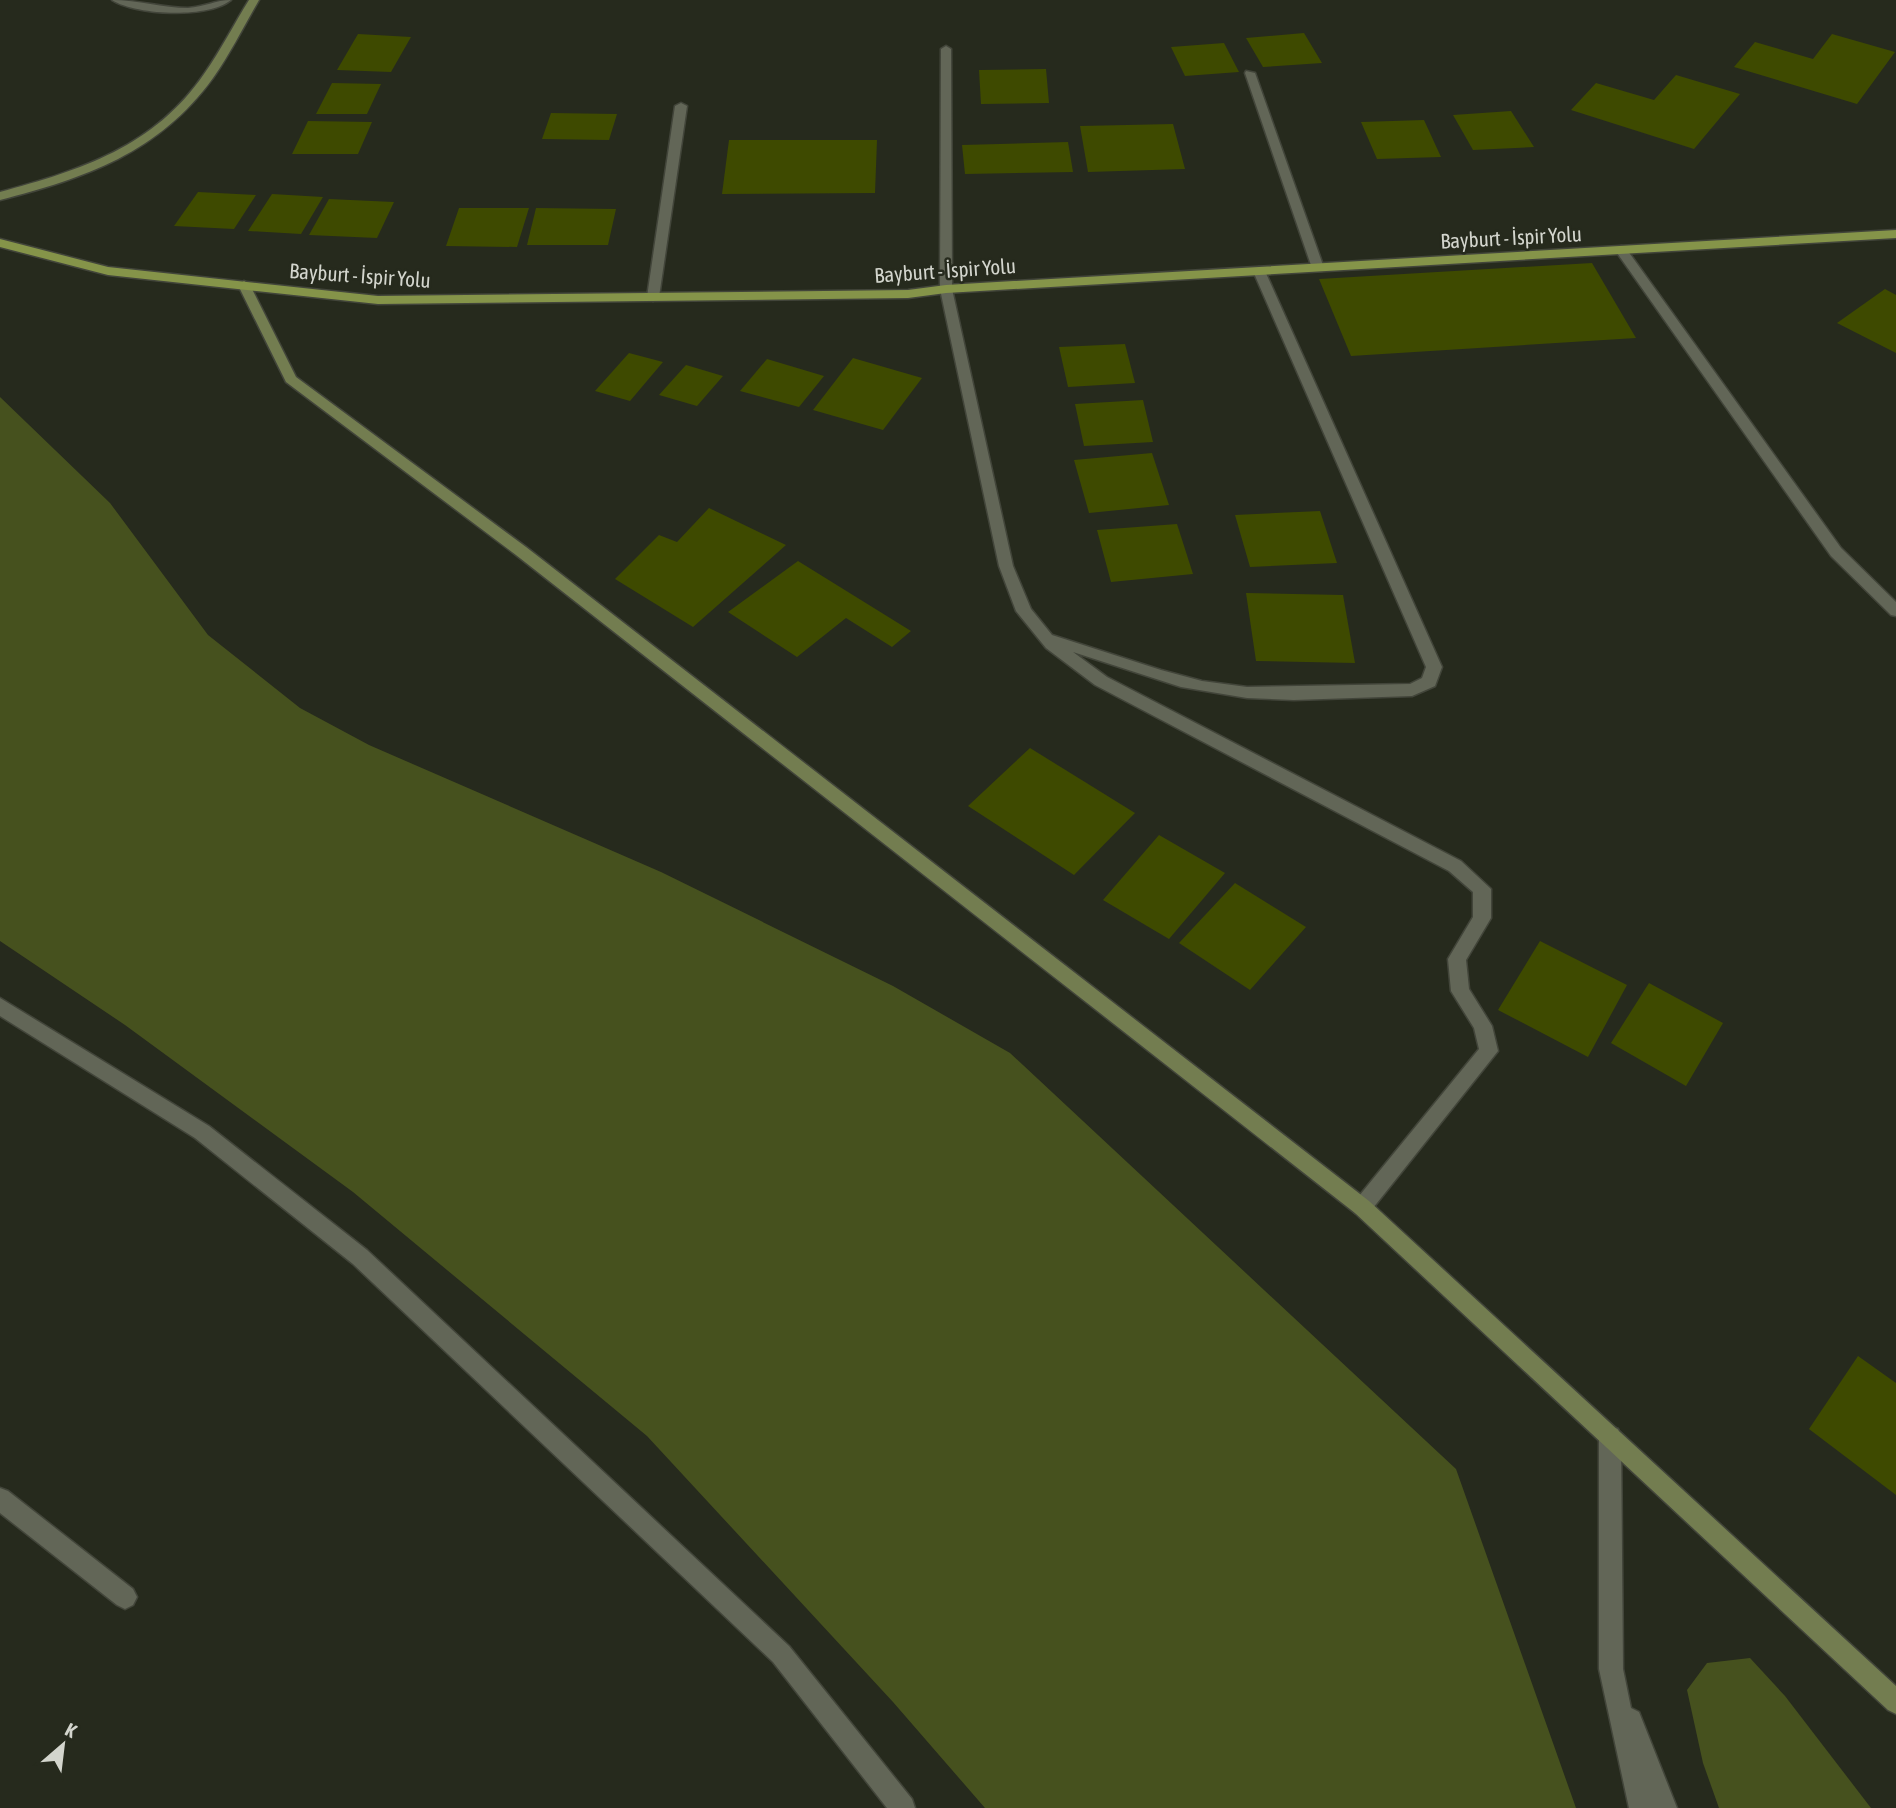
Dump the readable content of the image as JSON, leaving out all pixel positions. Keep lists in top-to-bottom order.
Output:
{
  "streets": {
    "main road": ["Bayburt - İspir Yolu"]
  },
  "north": "top right"
}
